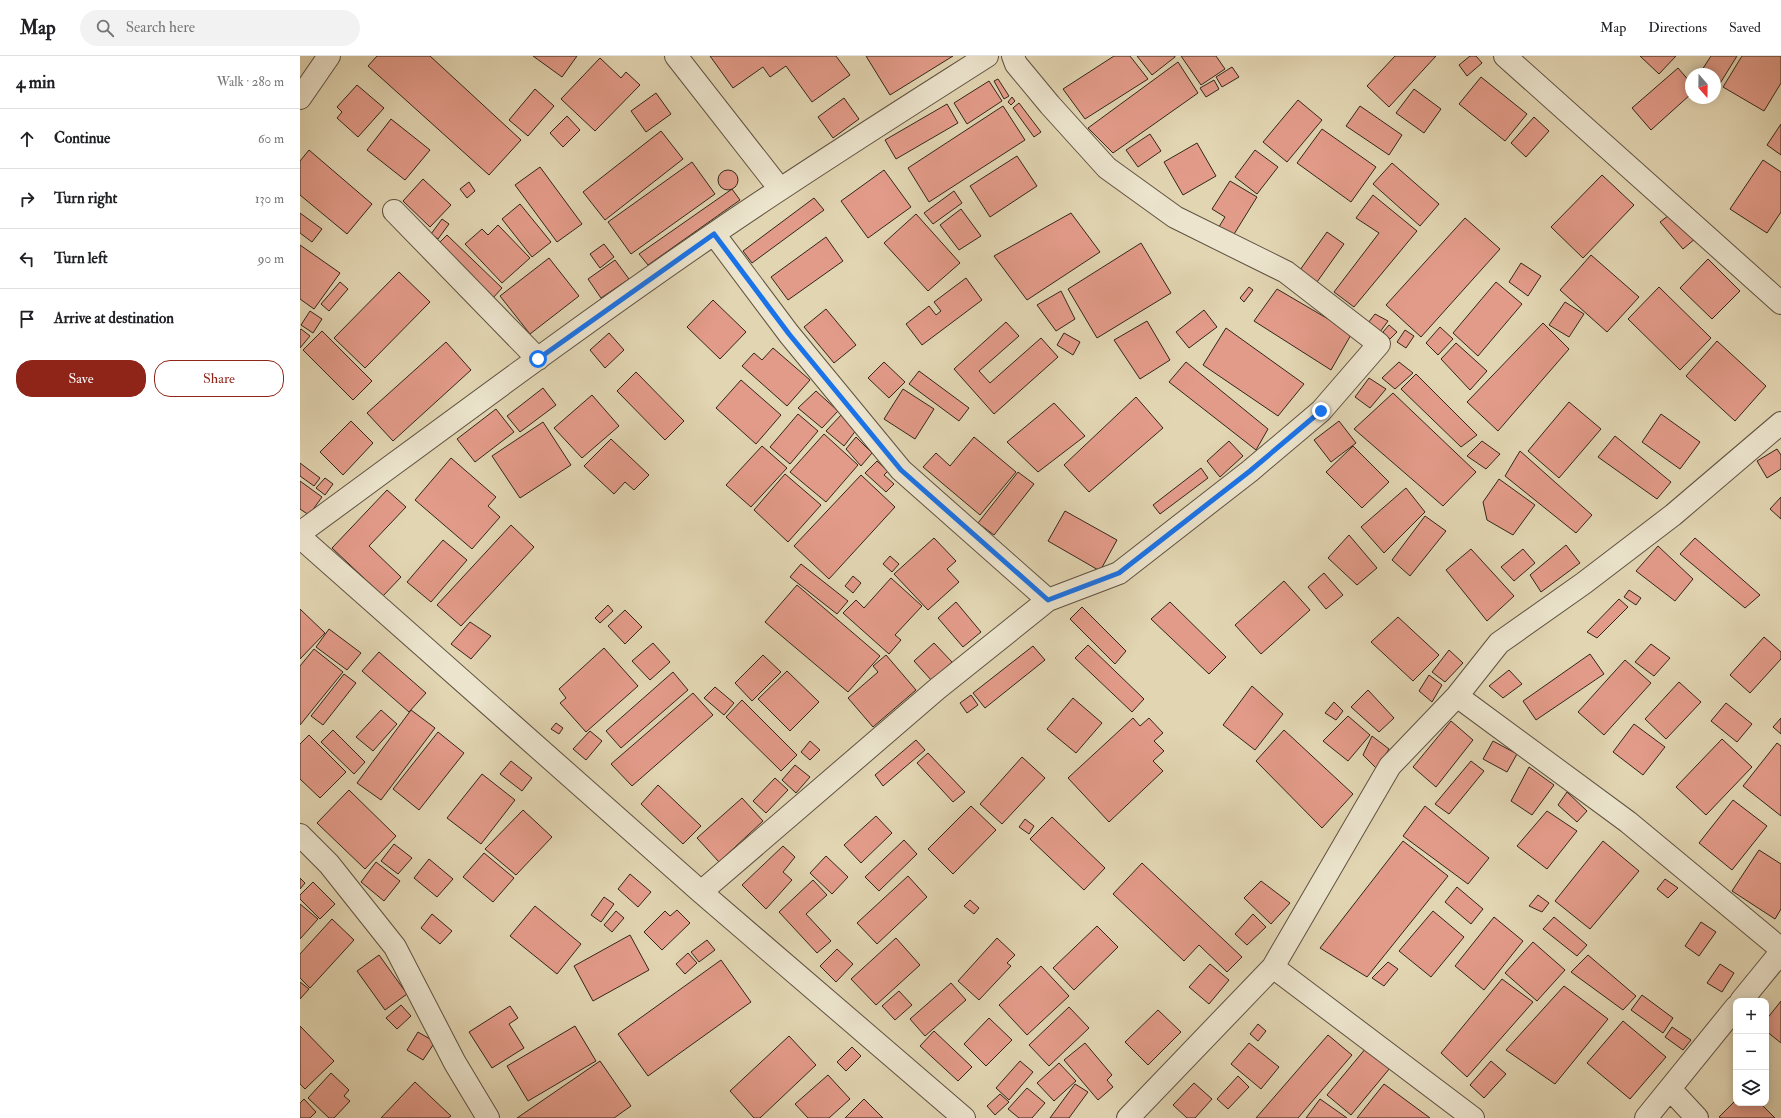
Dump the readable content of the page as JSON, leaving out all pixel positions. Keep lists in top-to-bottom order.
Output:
{
  "north": "bottom",
  "page": {
    "header": "Map",
    "search": "Search here",
    "nav": ["Map", "Directions", "Saved"],
    "heading": ["4 min", "Walk · 280 m"],
    "list": [
      ["Continue", "60 m"],
      ["Turn right", "130 m"],
      ["Turn left", "90 m"],
      "Arrive at destination"
    ],
    "buttons": ["Save", "Share"],
    "map_buttons": ["+", "−"]
  }
}
